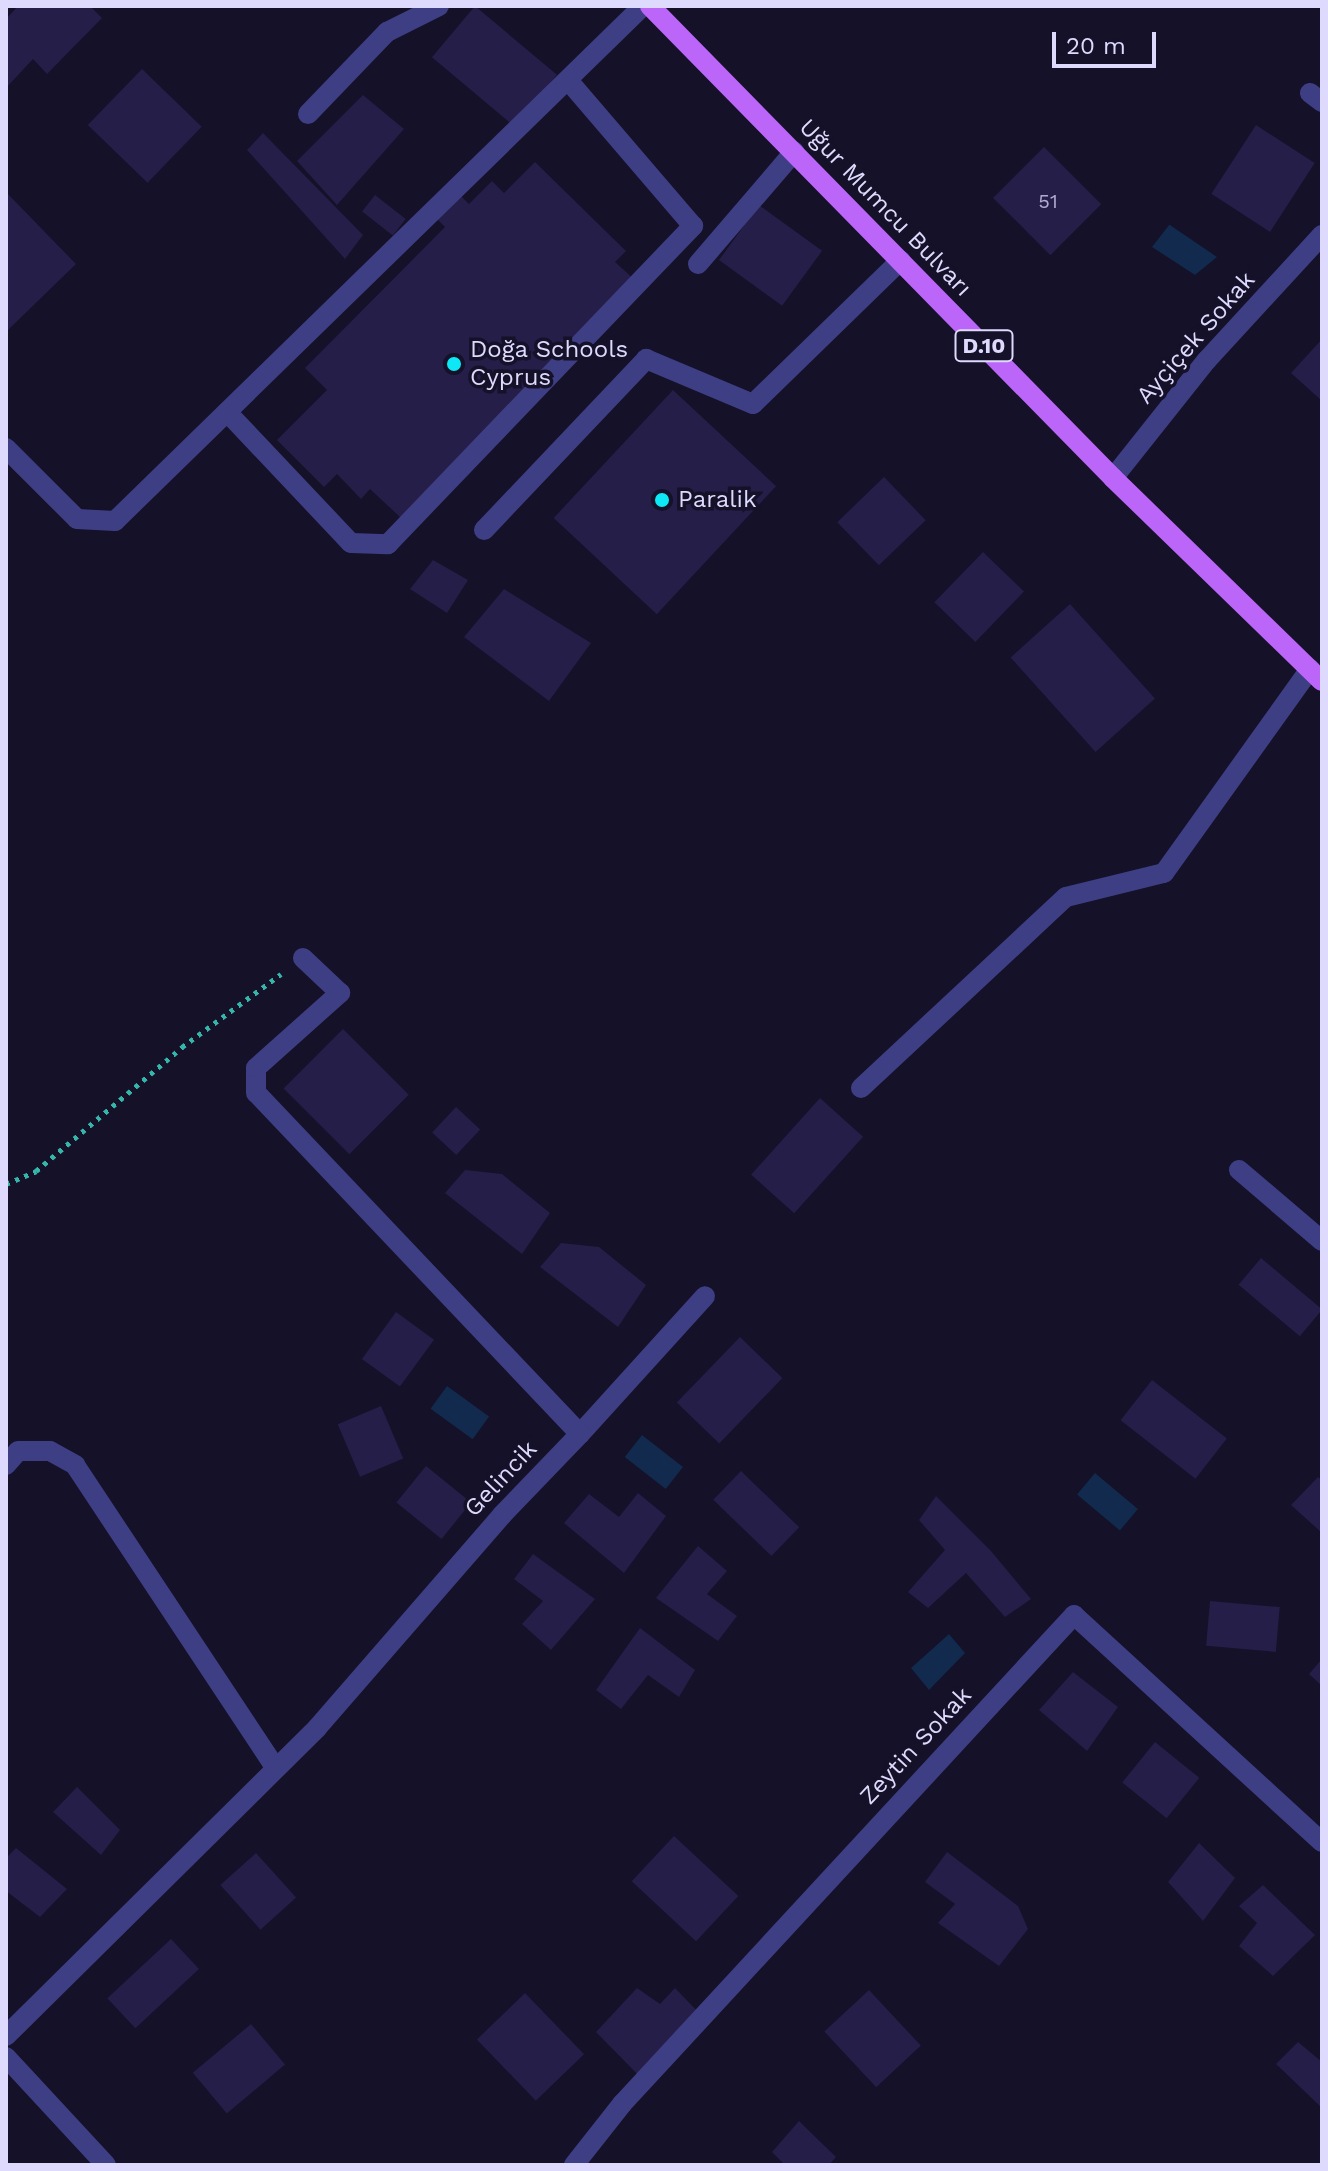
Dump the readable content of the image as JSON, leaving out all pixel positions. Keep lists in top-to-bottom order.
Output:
{
  "streets": {
    "main road": ["Uğur Mumcu Bulvarı", "D.10"],
    "street": ["Ayçiçek Sokak", "Gelincik", "Zeytin Sokak"]
  },
  "crossings": [
    ["Uğur Mumcu Bulvarı", "Ayçiçek Sokak"]
  ],
  "places": ["Doğa Schools Cyprus", "Paralik"],
  "house_numbers": ["51"],
  "scale_bar": "20 m"
}
